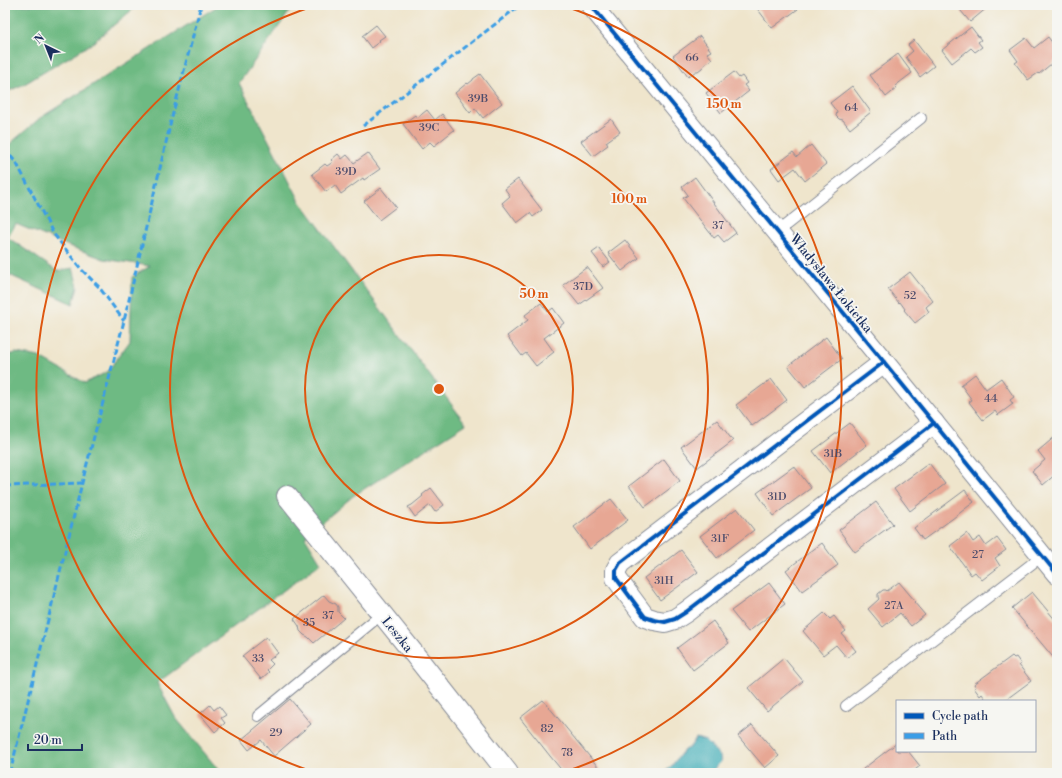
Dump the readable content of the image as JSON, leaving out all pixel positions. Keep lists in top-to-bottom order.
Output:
{
  "streets": {
    "street": ["Władysława Łokietka", "Leszka"]
  },
  "house_numbers": [
    "66",
    "39B",
    "64",
    "39C",
    "39D",
    "37",
    "37D",
    "52",
    "44",
    "31B",
    "31D",
    "31F",
    "27",
    "31H",
    "27A",
    "37",
    "35",
    "33",
    "82",
    "29",
    "78"
  ],
  "legend": ["Cycle path", "Path"],
  "scale_bar": "20 m",
  "north": "top left",
  "rings": ["150 m", "100 m", "50 m"]
}
